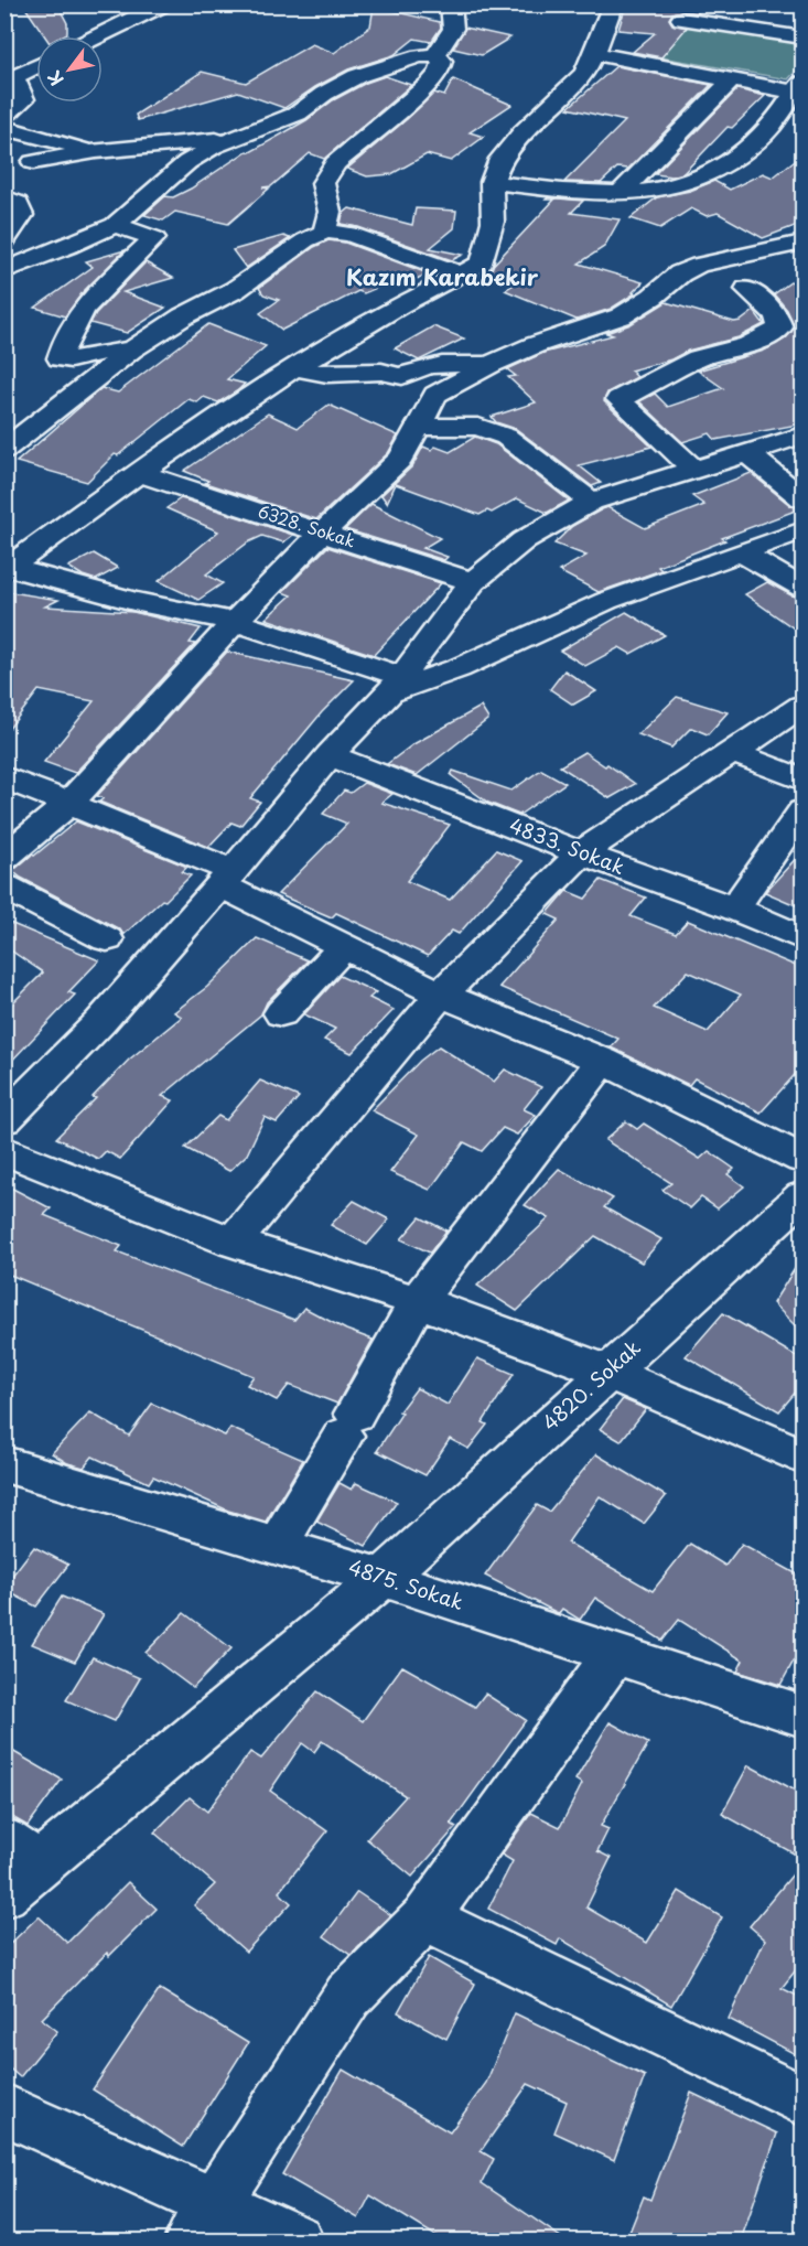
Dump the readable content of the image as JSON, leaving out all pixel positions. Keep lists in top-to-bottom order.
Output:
{
  "streets": {
    "street": [
      "6328. Sokak",
      "4833. Sokak",
      "4820. Sokak",
      "4875. Sokak"
    ]
  },
  "crossings": [
    ["4820. Sokak", "4875. Sokak"]
  ],
  "districts": ["Kazım Karabekir"],
  "north": "bottom left"
}
